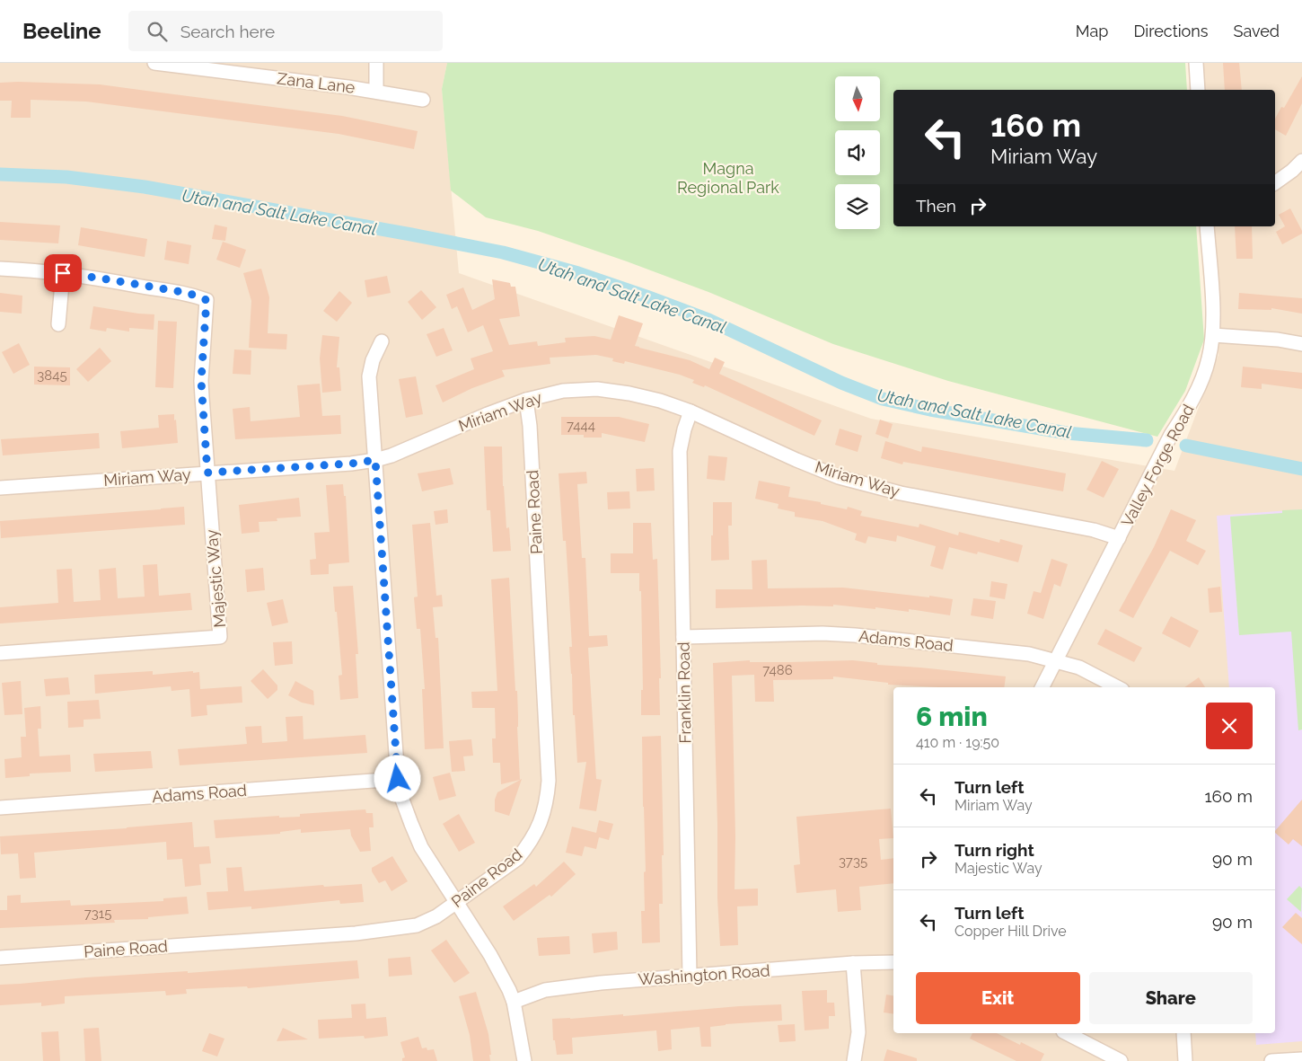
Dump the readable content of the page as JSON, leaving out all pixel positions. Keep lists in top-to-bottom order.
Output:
{
  "streets": {
    "street": [
      "Zana Lane",
      "Miriam Way",
      "Valley Forge Road",
      "Paine Road",
      "Majestic Way",
      "Adams Road",
      "Franklin Road",
      "Washington Road"
    ]
  },
  "crossings": [
    ["Miriam Way", "Valley Forge Road"],
    ["Miriam Way", "Paine Road"],
    ["Miriam Way", "Majestic Way"],
    ["Miriam Way", "Franklin Road"],
    ["Valley Forge Road", "Adams Road"],
    ["Adams Road", "Franklin Road"],
    ["Franklin Road", "Washington Road"]
  ],
  "water": ["Utah and Salt Lake Canal"],
  "parks": ["Magna Regional Park"],
  "house_numbers": [
    "3845",
    "7444",
    "7486",
    "3735",
    "7315"
  ],
  "north": "bottom",
  "page": {
    "header": "Beeline",
    "search": "Search here",
    "nav": ["Map", "Directions", "Saved"],
    "turn": ["160 m", "Miriam Way"],
    "then": "Then",
    "heading": ["6 min", "410 m · 19:50"],
    "list": [
      {
        "name": "Turn left",
        "note": "Miriam Way",
        "value": "160 m"
      },
      {
        "name": "Turn right",
        "note": "Majestic Way",
        "value": "90 m"
      },
      {
        "name": "Turn left",
        "note": "Copper Hill Drive",
        "value": "90 m"
      }
    ],
    "buttons": ["Exit", "Share"]
  }
}
